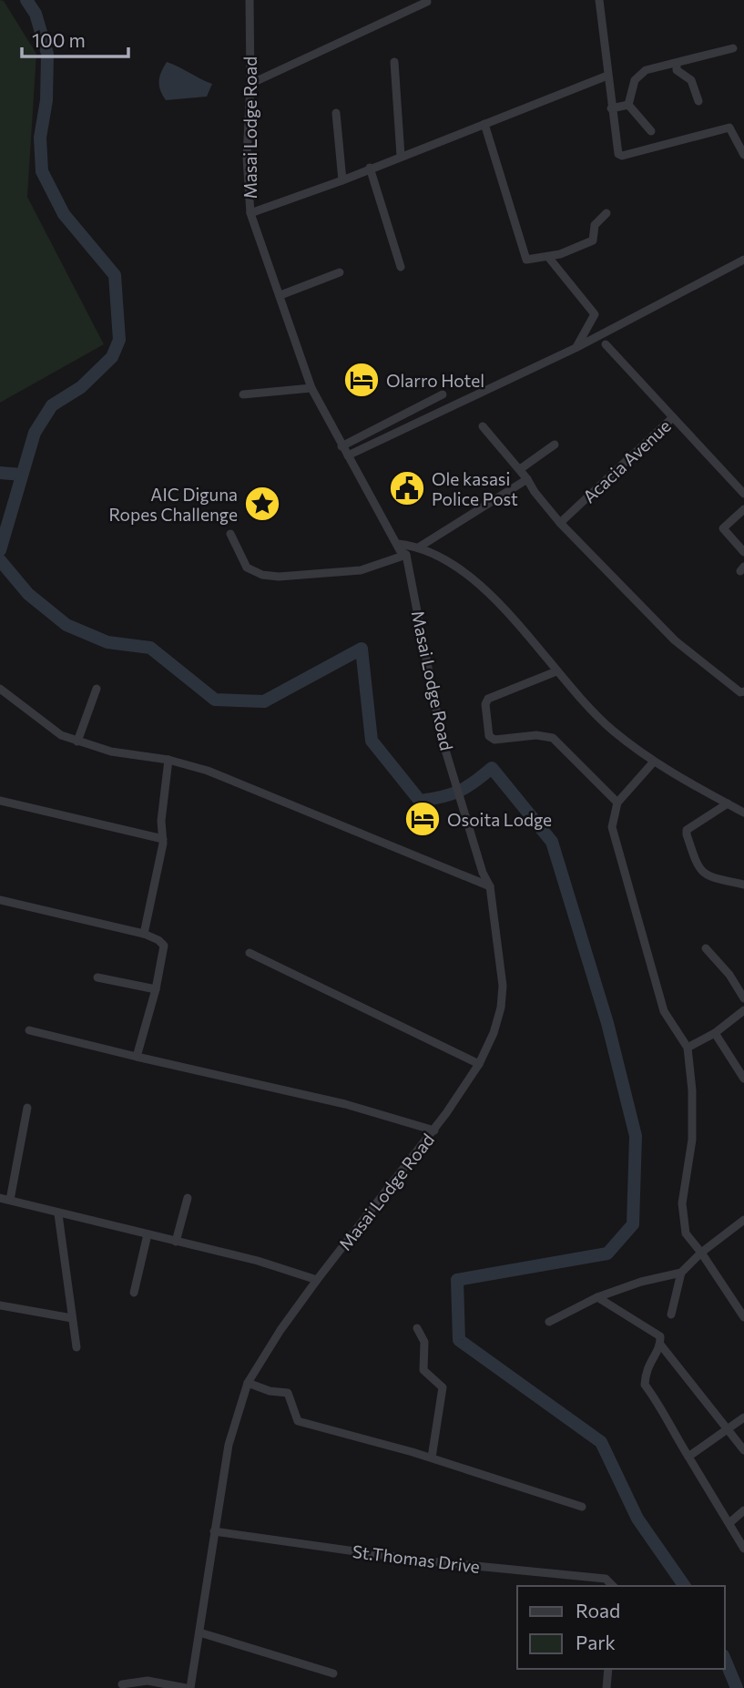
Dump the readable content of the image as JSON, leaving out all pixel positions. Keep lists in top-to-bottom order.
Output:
{
  "streets": {
    "street": ["Masai Lodge Road", "Acacia Avenue", "St.Thomas Drive"]
  },
  "crossings": [
    ["Masai Lodge Road", "St.Thomas Drive"]
  ],
  "places": {
    "hotel": ["Olarro Hotel", "Osoita Lodge"],
    "public building": ["Ole kasasi Police Post"],
    "place": ["AIC Diguna Ropes Challenge"]
  },
  "legend": ["Road", "Park"],
  "scale_bar": "100 m"
}
